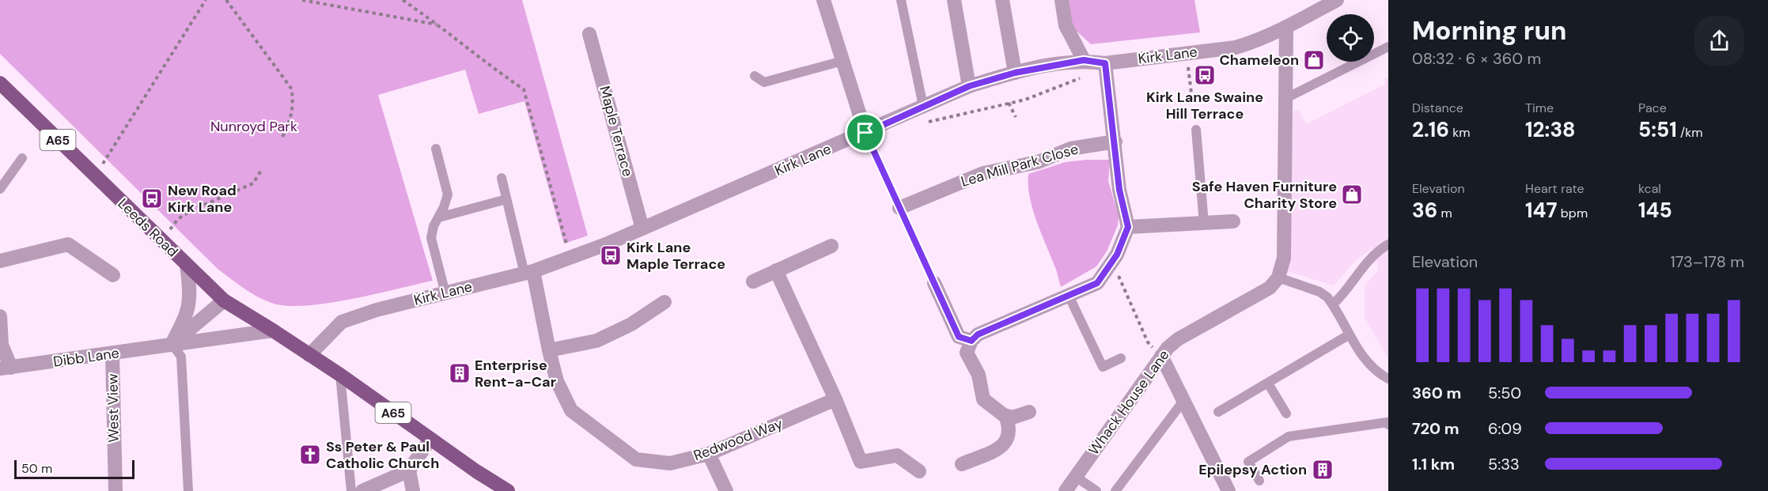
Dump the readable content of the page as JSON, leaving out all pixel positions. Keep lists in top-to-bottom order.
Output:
{
  "streets": {
    "main road": ["A65", "Leeds Road"],
    "street": [
      "Kirk Lane",
      "Maple Terrace",
      "Lea Mill Park Close",
      "Dibb Lane",
      "Whack House Lane",
      "West View",
      "Redwood Way"
    ]
  },
  "crossings": [
    ["Kirk Lane", "Maple Terrace"],
    ["Kirk Lane", "A65"],
    ["Kirk Lane", "Leeds Road"],
    ["Kirk Lane", "Redwood Way"],
    ["A65", "Leeds Road"],
    ["Leeds Road", "Dibb Lane"],
    ["Dibb Lane", "West View"]
  ],
  "parks": ["Nunroyd Park"],
  "places": {
    "shop": ["Chameleon", "Safe Haven Furniture Charity Store"],
    "bus stop": ["Kirk Lane Swaine Hill Terrace", "New Road Kirk Lane", "Kirk Lane Maple Terrace"],
    "building": ["Enterprise Rent-a-Car", "Epilepsy Action"],
    "church": ["Ss Peter & Paul Catholic Church"]
  },
  "scale_bar": "50 m",
  "page": {
    "heading": ["Morning run", "08:32 · 6 × 360 m"],
    "stats": [
      ["Distance", "2.16 km"],
      ["Time", "12:38"],
      ["Pace", "5:51 /km"],
      ["Elevation", "36 m"],
      ["Heart rate", "147 bpm"],
      ["kcal", "145"]
    ],
    "chart": ["Elevation", "173–178 m"],
    "list": [
      {
        "name": "360 m",
        "note": "5:50"
      },
      {
        "name": "720 m",
        "note": "6:09"
      },
      {
        "name": "1.1 km",
        "note": "5:33"
      }
    ],
    "scale": "50 m"
  }
}
